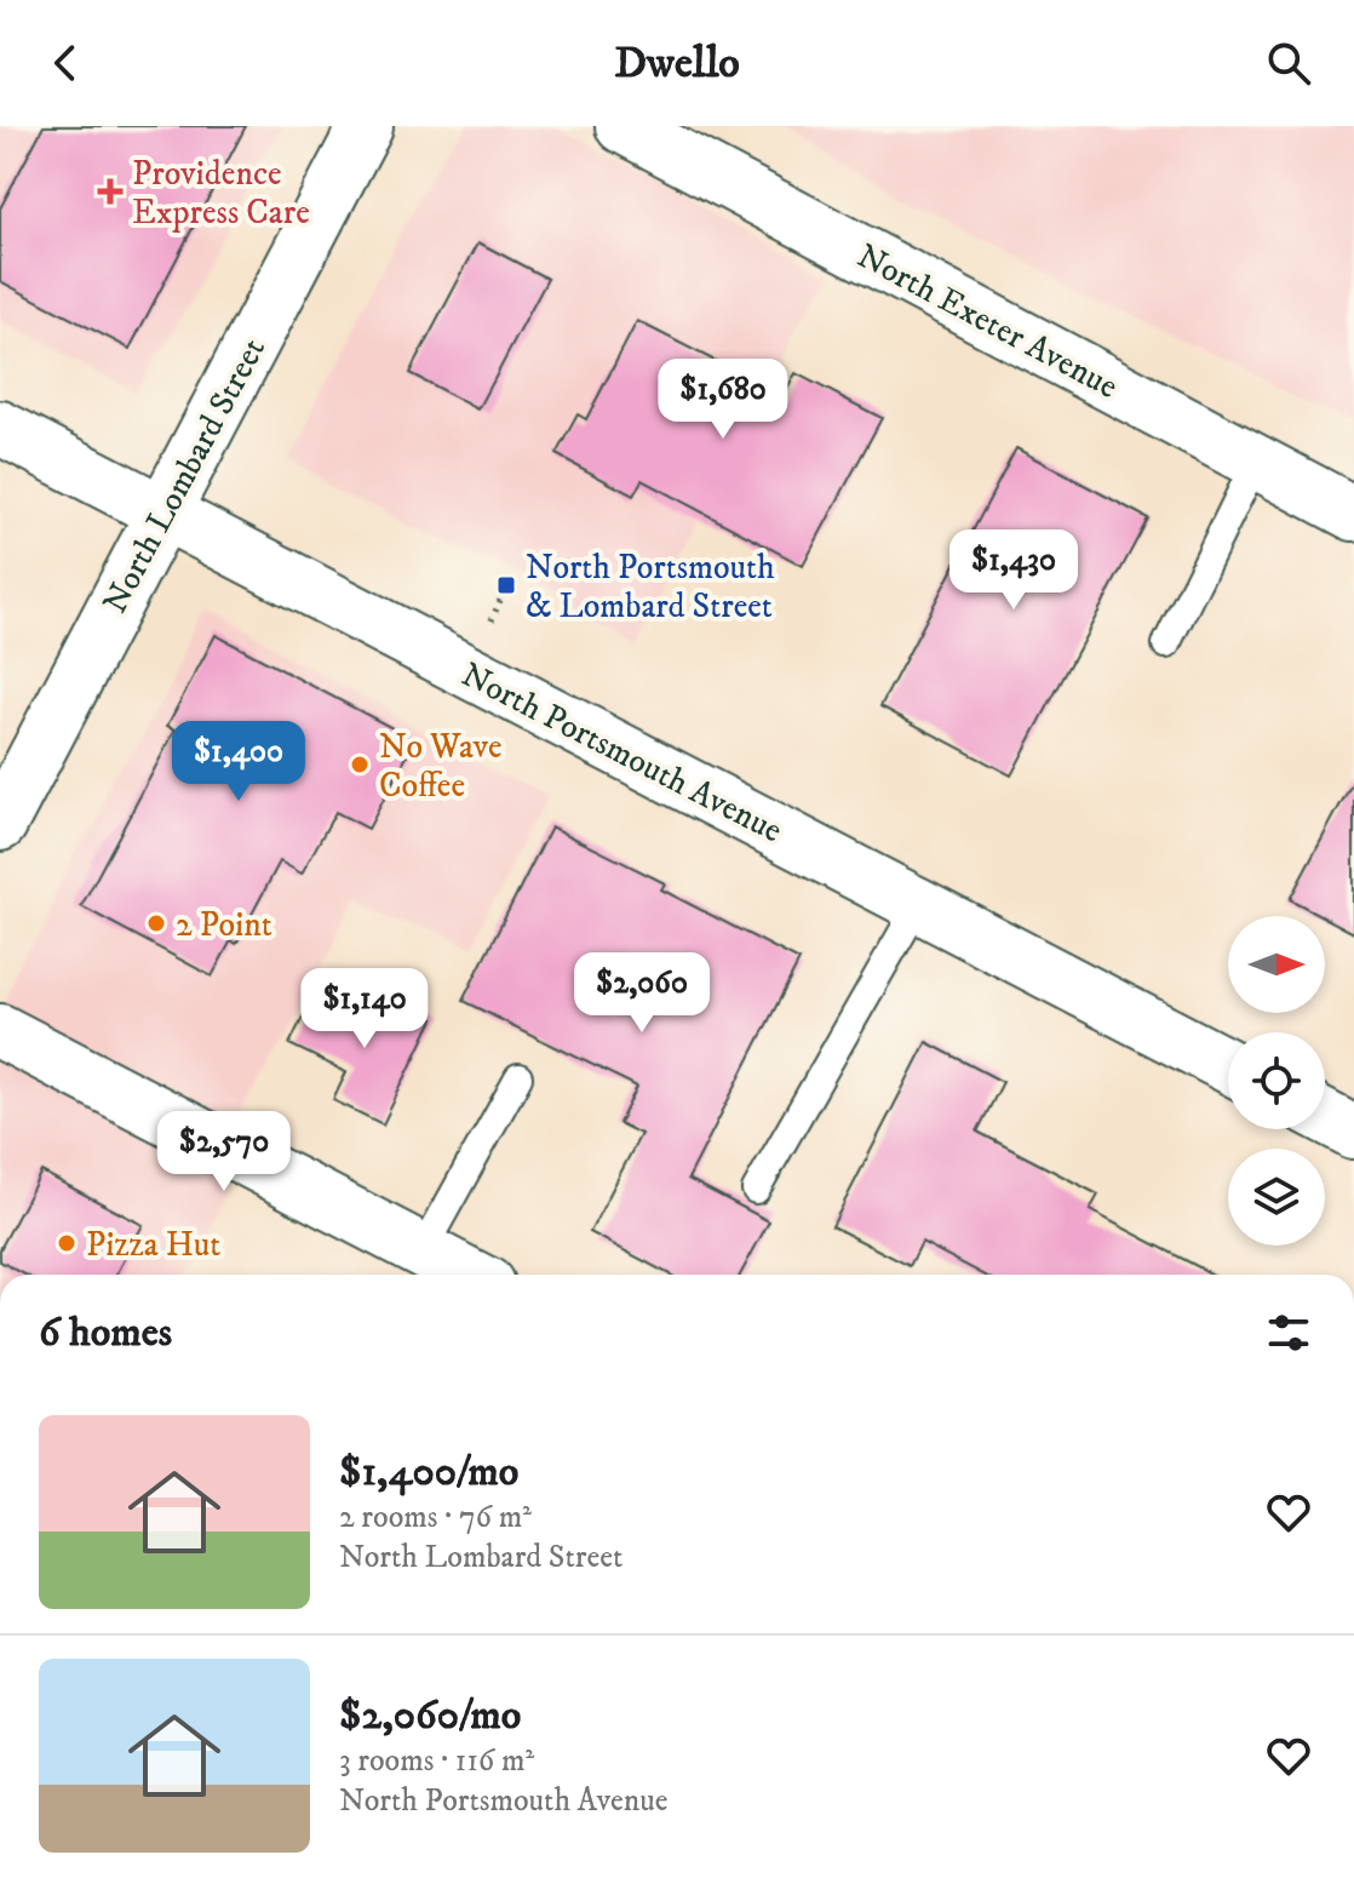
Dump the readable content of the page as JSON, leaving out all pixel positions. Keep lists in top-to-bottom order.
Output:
{
  "streets": {
    "street": ["North Exeter Avenue", "North Lombard Street", "North Portsmouth Avenue"]
  },
  "crossings": [
    ["North Lombard Street", "North Portsmouth Avenue"]
  ],
  "places": {
    "health": ["Providence Express Care"],
    "transit": ["North Portsmouth & Lombard Street"],
    "other": ["No Wave Coffee", "2 Point", "Pizza Hut"]
  },
  "north": "right",
  "page": {
    "header": "Dwello",
    "price": [
      "$1,680",
      "$1,430",
      "$1,400",
      "$2,060",
      "$1,140",
      "$2,570"
    ],
    "heading": "6 homes",
    "list": [
      {
        "name": "$1,400/mo",
        "note": "2 rooms · 76 m² · North Lombard Street"
      },
      {
        "name": "$2,060/mo",
        "note": "3 rooms · 116 m² · North Portsmouth Avenue"
      }
    ]
  }
}
